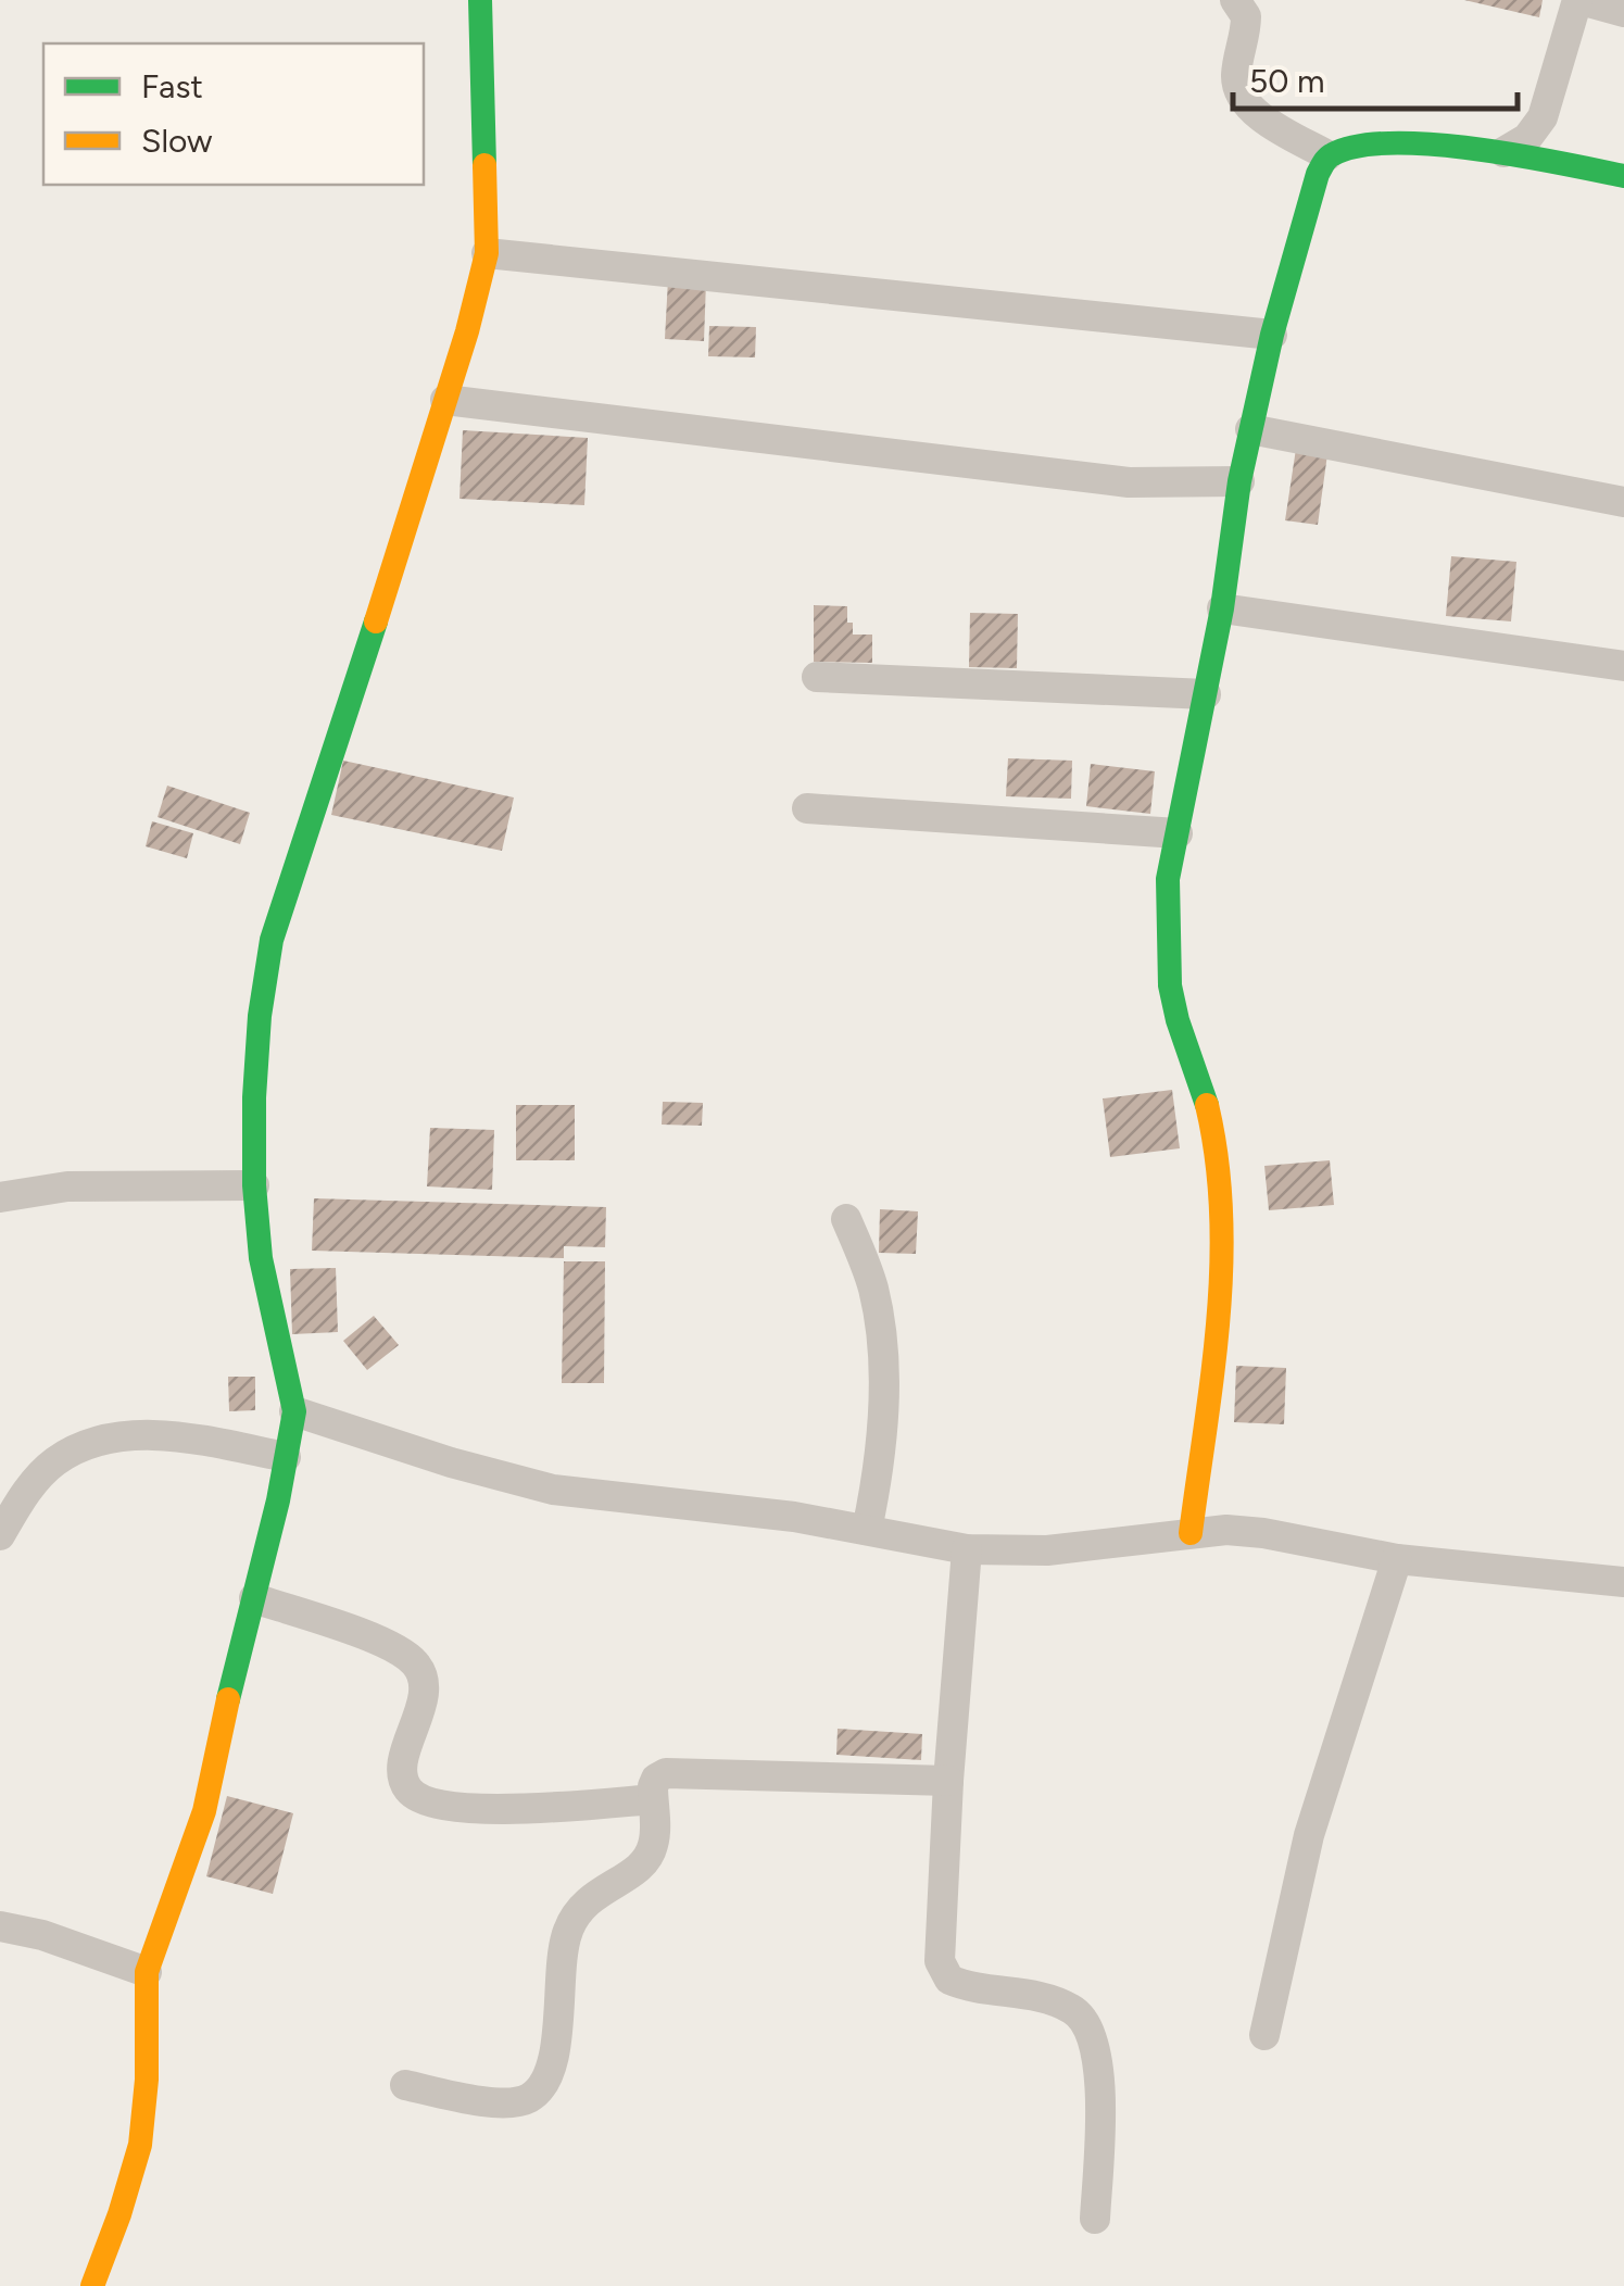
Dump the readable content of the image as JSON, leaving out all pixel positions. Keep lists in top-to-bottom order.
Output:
{
  "legend": ["Fast", "Slow"],
  "scale_bar": "50 m"
}
